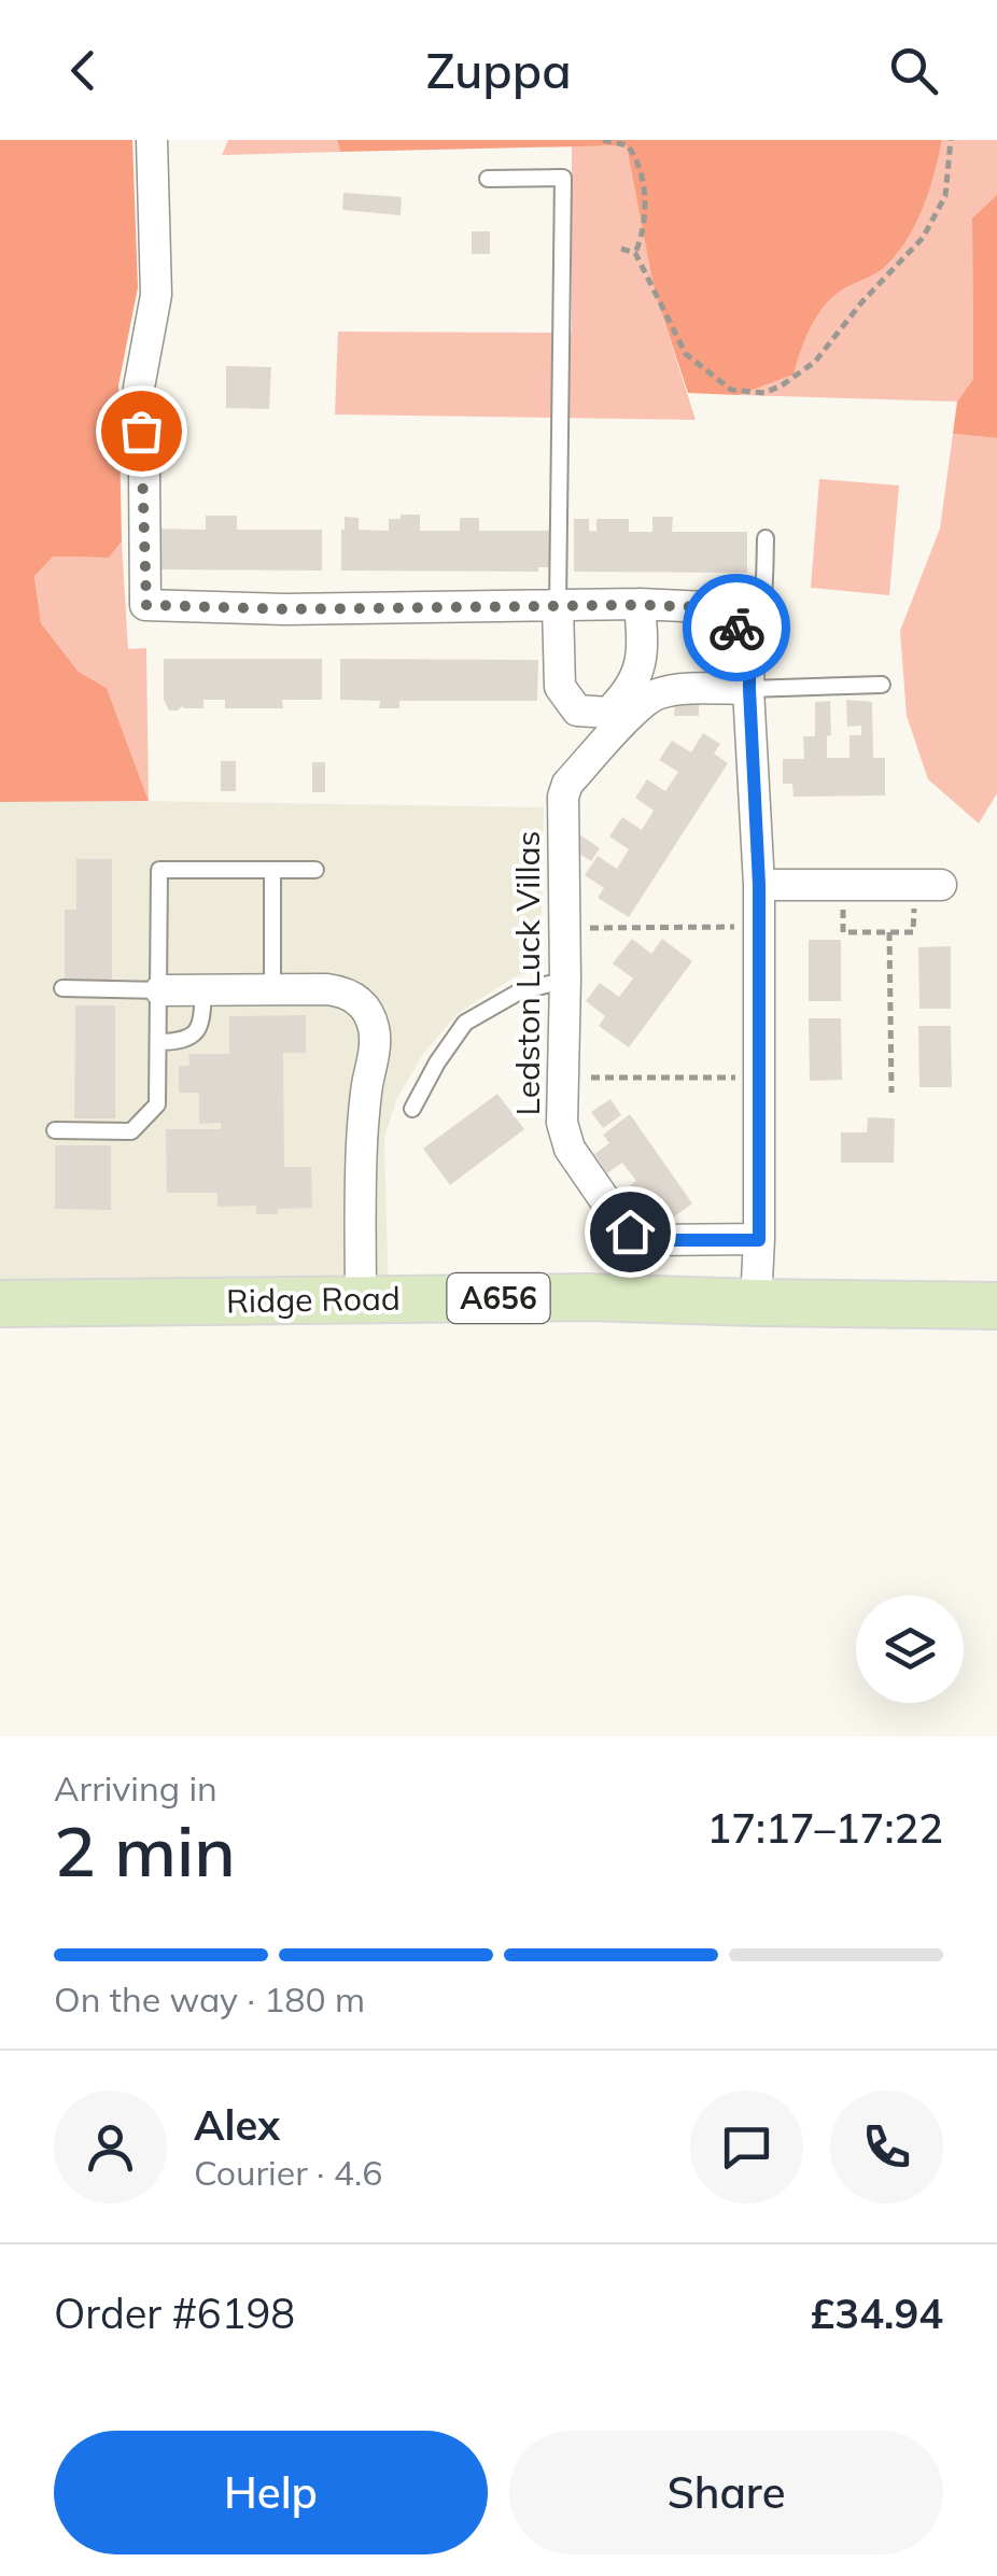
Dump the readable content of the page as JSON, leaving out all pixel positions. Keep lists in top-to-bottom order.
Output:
{
  "streets": {
    "main road": ["A656", "Ridge Road"],
    "street": ["Ledston Luck Villas"]
  },
  "page": {
    "header": "Zuppa",
    "heading": ["2 min", "Arriving in", "17:17–17:22"],
    "panel": [
      "Alex",
      "Courier · 4.6",
      "Order #6198",
      "£34.94"
    ],
    "bar": "On the way · 180 m",
    "buttons": ["Help", "Share"]
  }
}
